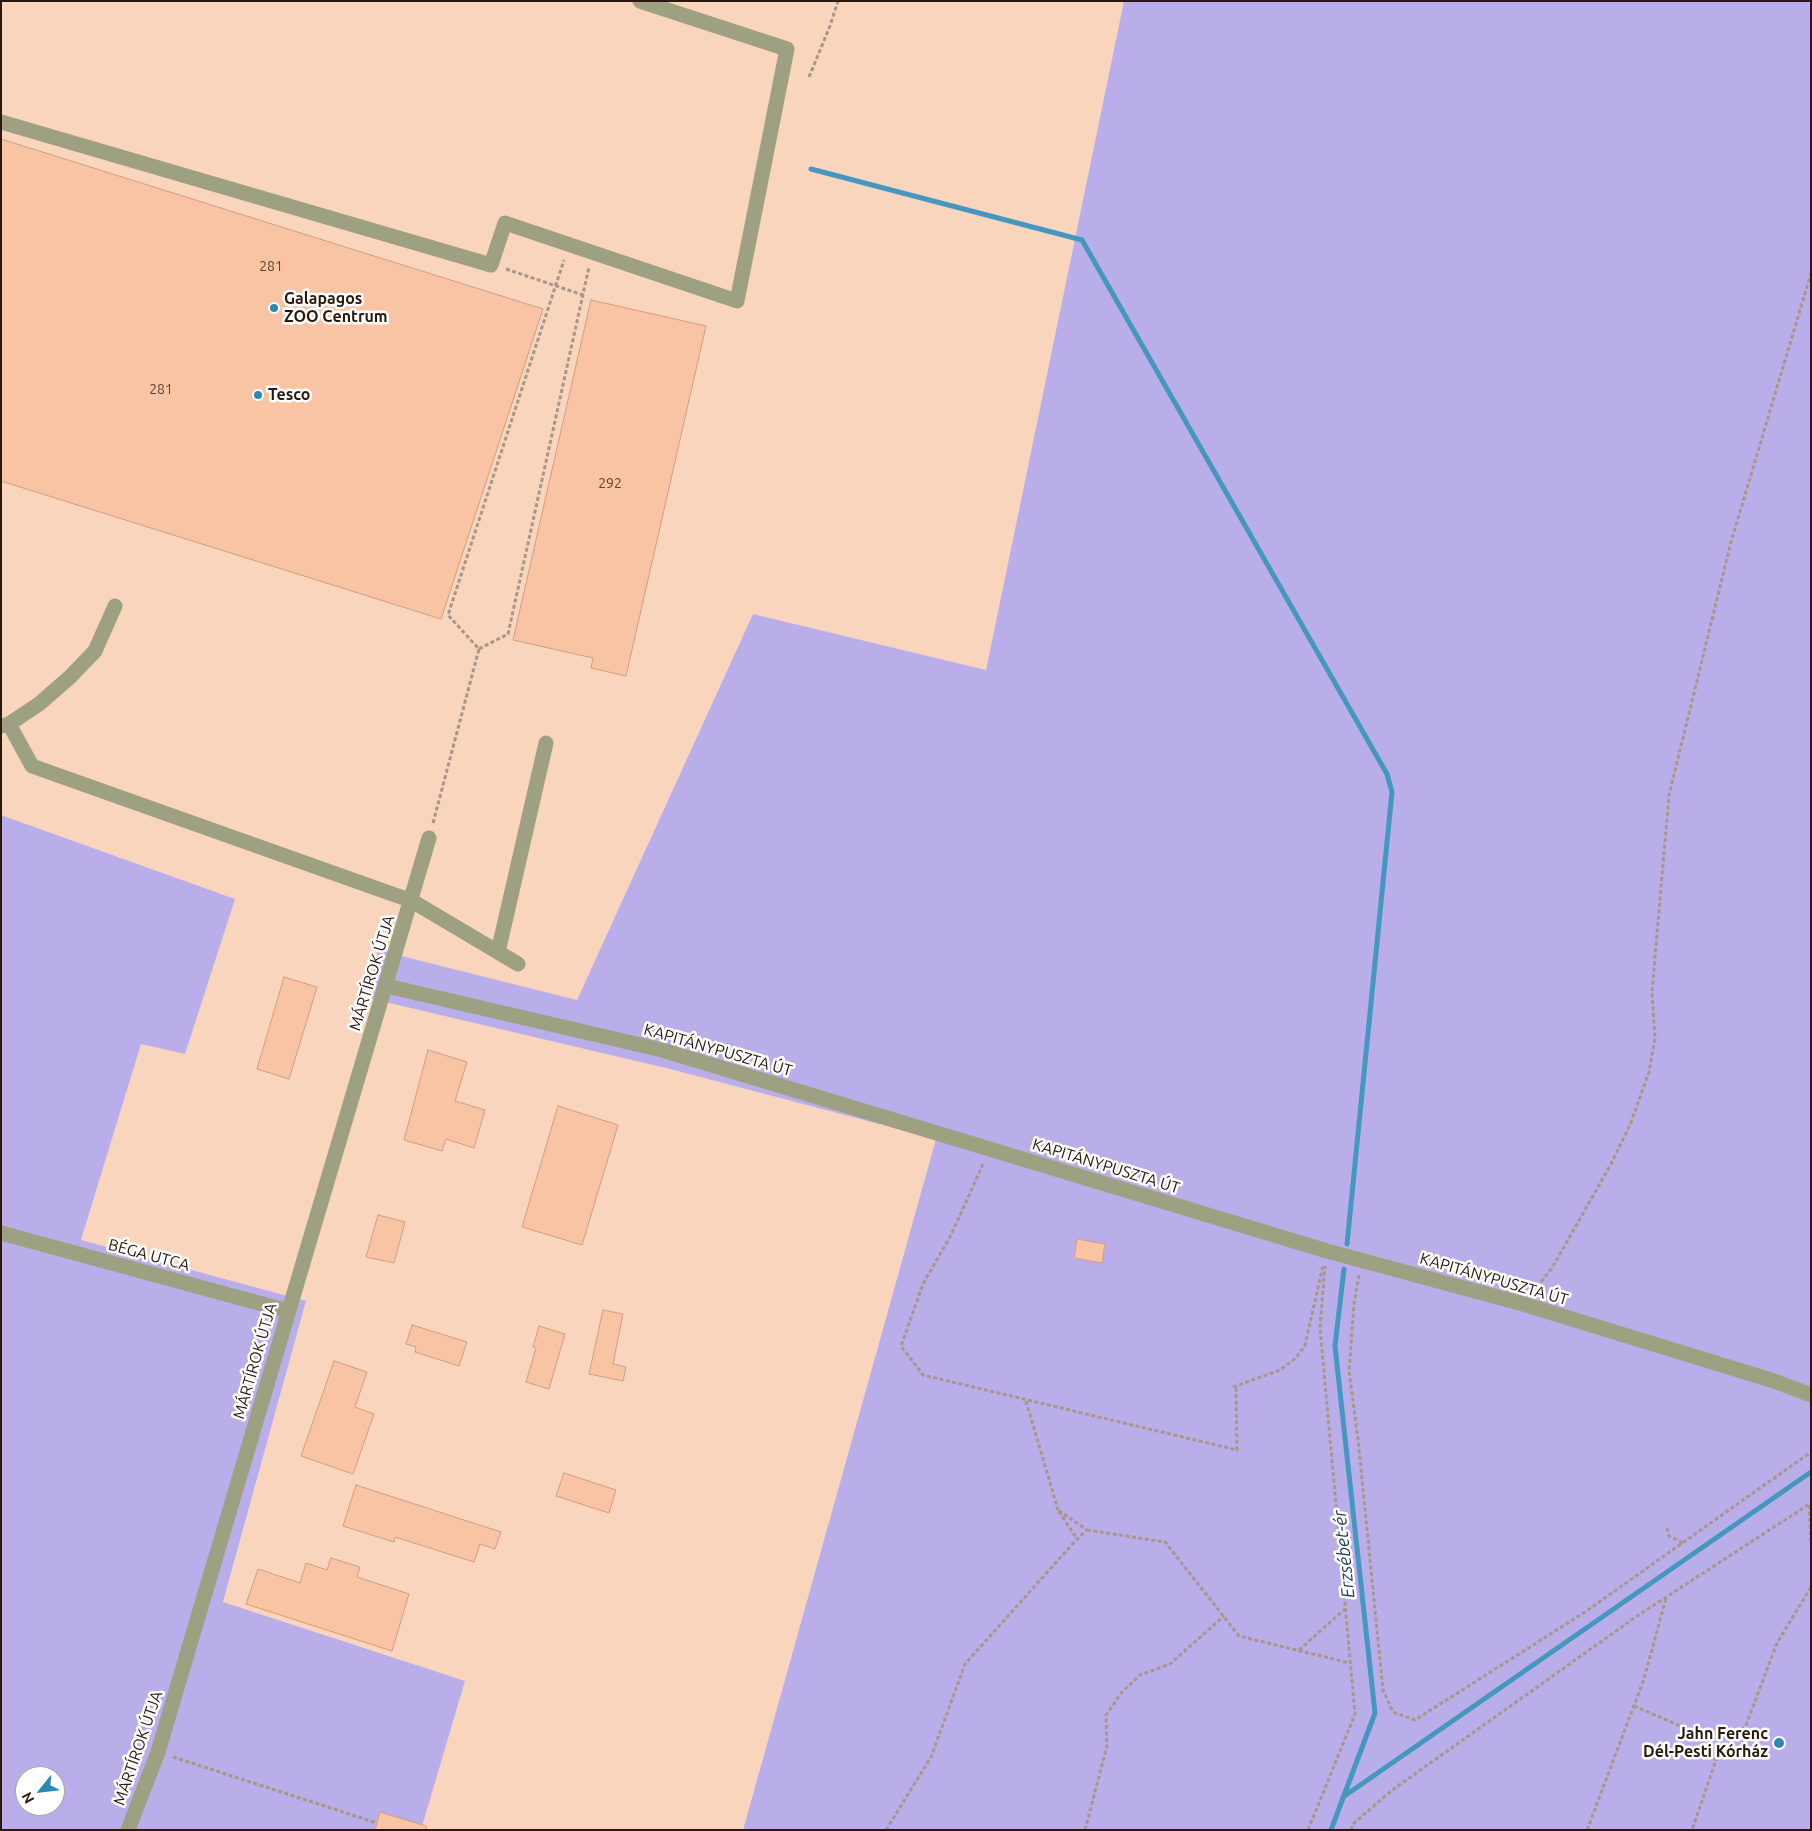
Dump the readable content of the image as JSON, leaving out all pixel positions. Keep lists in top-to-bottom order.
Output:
{
  "streets": {
    "street": ["MÁRTÍROK ÚTJA", "KAPITÁNYPUSZTA ÚT", "BÉGA UTCA"]
  },
  "crossings": [
    ["MÁRTÍROK ÚTJA", "KAPITÁNYPUSZTA ÚT"],
    ["MÁRTÍROK ÚTJA", "BÉGA UTCA"]
  ],
  "water": ["Erzsébet-ér"],
  "places": ["Galapagos ZOO Centrum", "Tesco", "Jahn Ferenc Dél-Pesti Kórház"],
  "house_numbers": ["281", "281", "292"],
  "north": "bottom left"
}
